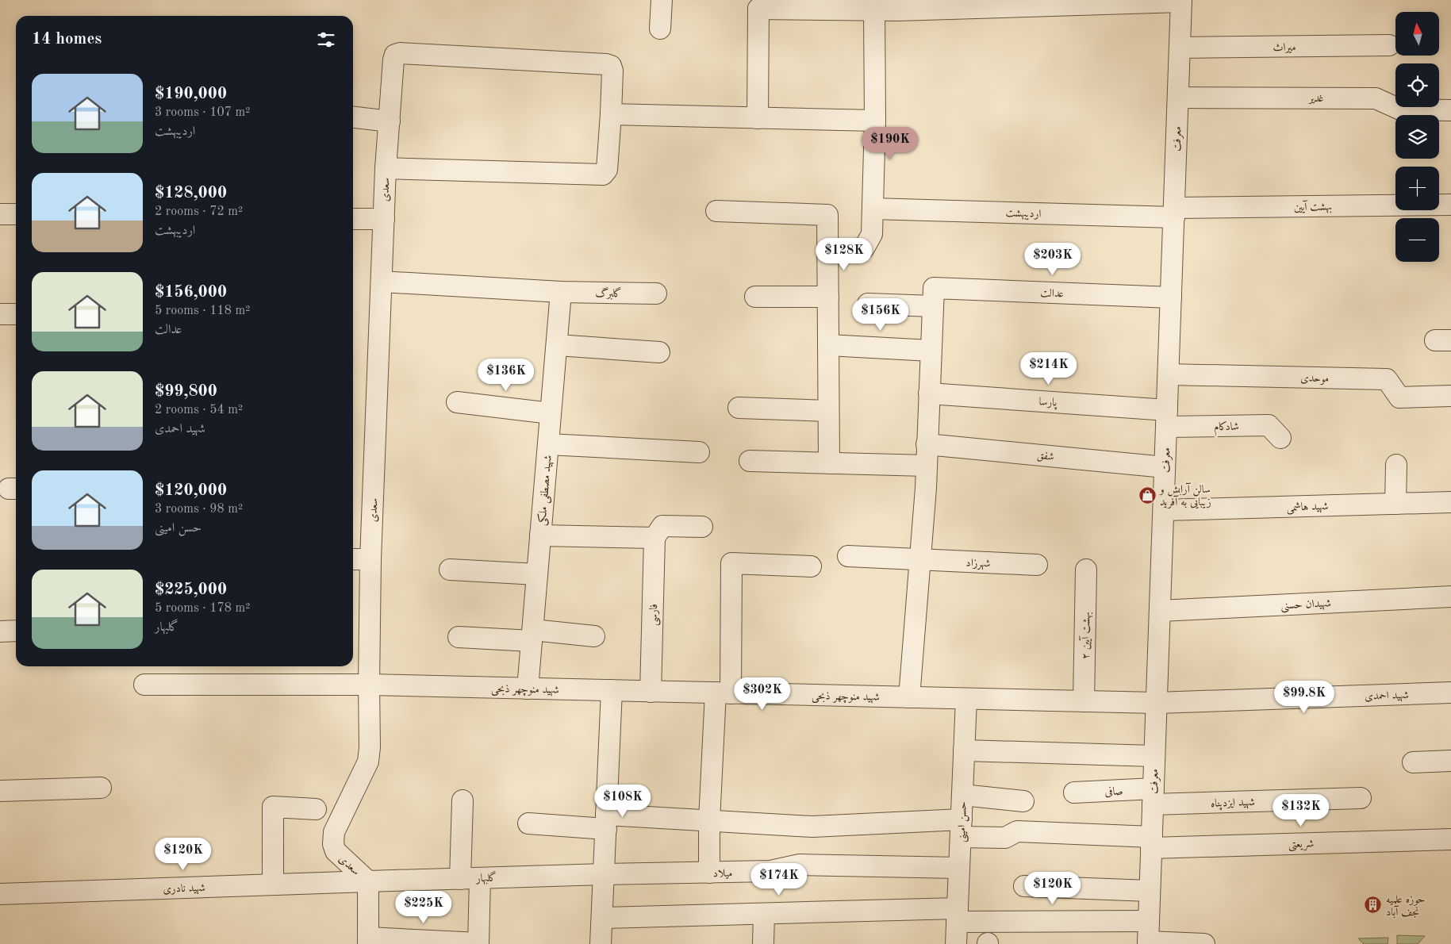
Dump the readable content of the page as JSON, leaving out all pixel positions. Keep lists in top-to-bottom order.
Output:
{
  "streets": {
    "street": [
      "میراث",
      "غدیر",
      "معرفت",
      "سعدی",
      "بهشت آیین",
      "اردیبهشت",
      "گلبرگ",
      "عدالت",
      "موحدی",
      "پارسا",
      "شادکام",
      "شفق",
      "شهید مصطفی ملکی",
      "شهید هاشمی",
      "شهرزاد",
      "شهیدان حسنی",
      "فارسی",
      "بهشت آیین ۲",
      "شهید منوچهر ذبحی",
      "شهید احمدی",
      "صافی",
      "شهید ایزدپناه",
      "حسن امینی",
      "شریعتی",
      "میلاد",
      "گلبهار",
      "شهید نادری"
    ]
  },
  "crossings": [
    ["میراث", "معرفت"],
    ["غدیر", "معرفت"],
    ["معرفت", "بهشت آیین"],
    ["معرفت", "اردیبهشت"],
    ["معرفت", "عدالت"],
    ["معرفت", "موحدی"],
    ["معرفت", "پارسا"],
    ["معرفت", "شادکام"],
    ["معرفت", "شفق"],
    ["معرفت", "شهید هاشمی"],
    ["معرفت", "شهیدان حسنی"],
    ["معرفت", "شهید منوچهر ذبحی"],
    ["معرفت", "شهید احمدی"],
    ["معرفت", "صافی"],
    ["معرفت", "شهید ایزدپناه"],
    ["معرفت", "شریعتی"],
    ["سعدی", "گلبرگ"],
    ["سعدی", "شهید منوچهر ذبحی"],
    ["سعدی", "گلبهار"],
    ["سعدی", "شهید نادری"],
    ["بهشت آیین", "اردیبهشت"],
    ["گلبرگ", "شهید مصطفی ملکی"],
    ["پارسا", "شادکام"],
    ["شهید مصطفی ملکی", "شهید منوچهر ذبحی"],
    ["فارسی", "شهید منوچهر ذبحی"],
    ["بهشت آیین ۲", "شهید منوچهر ذبحی"],
    ["شهید منوچهر ذبحی", "شهید احمدی"],
    ["شهید منوچهر ذبحی", "حسن امینی"],
    ["صافی", "شهید ایزدپناه"],
    ["حسن امینی", "شریعتی"],
    ["حسن امینی", "میلاد"],
    ["میلاد", "گلبهار"],
    ["گلبهار", "شهید نادری"]
  ],
  "places": {
    "shop": ["سالن آرایش و زیبایی به آفرید"],
    "building": ["حوزه علمیه نجف آباد"]
  },
  "north": "top",
  "page": {
    "map_buttons": ["+", "−"],
    "heading": "14 homes",
    "list": [
      {
        "name": "$190,000",
        "note": "3 rooms · 107 m² · اردیبهشت"
      },
      {
        "name": "$128,000",
        "note": "2 rooms · 72 m² · اردیبهشت"
      },
      {
        "name": "$156,000",
        "note": "5 rooms · 118 m² · عدالت"
      },
      {
        "name": "$99,800",
        "note": "2 rooms · 54 m² · شهید احمدی"
      },
      {
        "name": "$120,000",
        "note": "3 rooms · 98 m² · حسن امینی"
      },
      {
        "name": "$225,000",
        "note": "5 rooms · 178 m² · گلبهار"
      }
    ],
    "price": [
      "$190K",
      "$128K",
      "$203K",
      "$156K",
      "$214K",
      "$136K",
      "$302K",
      "$99.8K",
      "$108K",
      "$132K",
      "$120K",
      "$174K",
      "$120K",
      "$225K"
    ]
  }
}
